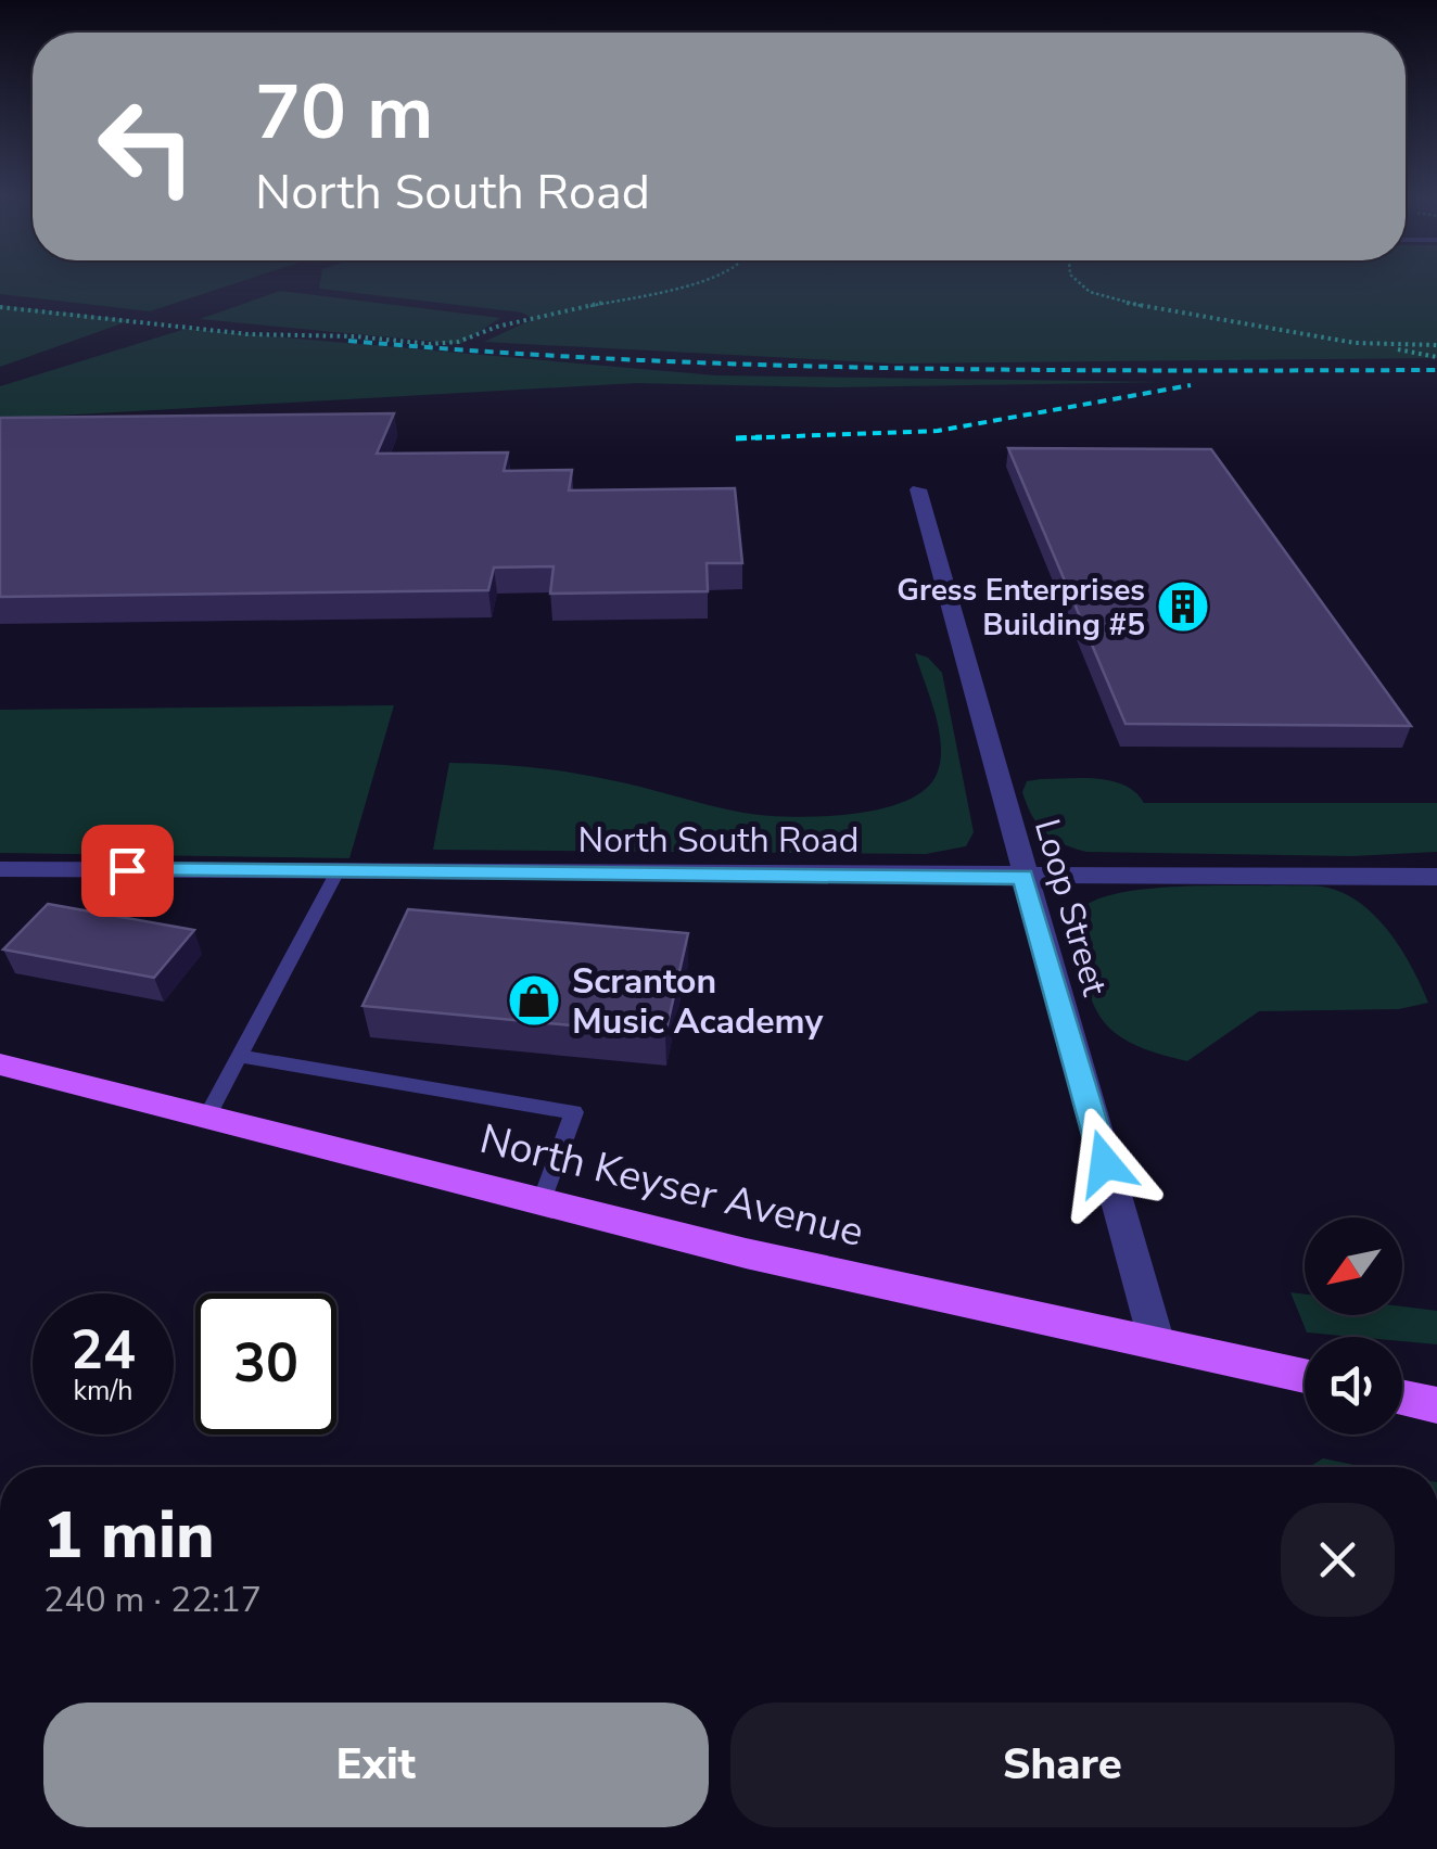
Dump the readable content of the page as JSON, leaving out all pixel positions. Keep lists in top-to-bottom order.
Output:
{
  "streets": {
    "main road": ["North Keyser Avenue"],
    "street": ["North South Road", "Loop Street"]
  },
  "crossings": [
    ["North South Road", "Loop Street"],
    ["Loop Street", "North Keyser Avenue"]
  ],
  "places": {
    "building": ["Gress Enterprises Building #5"],
    "shop": ["Scranton Music Academy"]
  },
  "north": "bottom left",
  "page": {
    "turn": ["70 m", "North South Road"],
    "speed": "24 km/h",
    "limit": "30",
    "heading": ["1 min", "240 m · 22:17"],
    "buttons": ["Exit", "Share"]
  }
}
